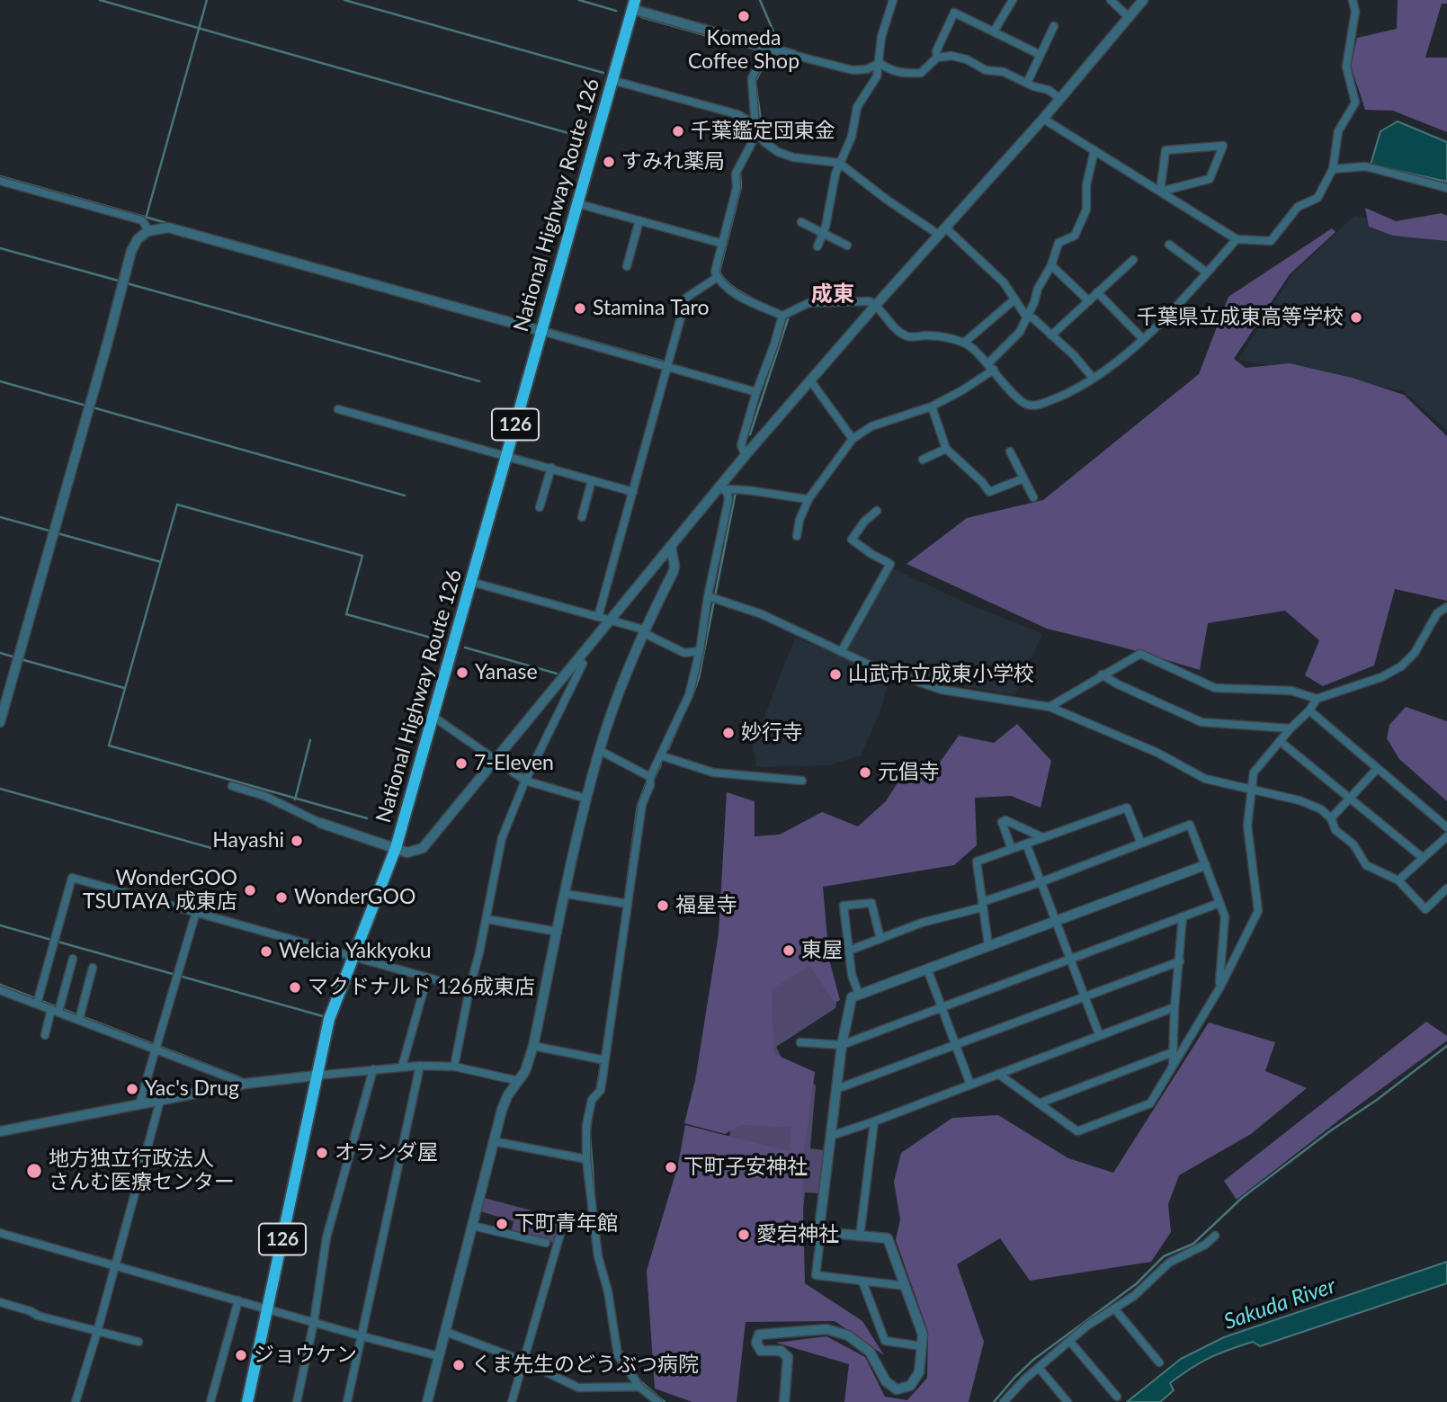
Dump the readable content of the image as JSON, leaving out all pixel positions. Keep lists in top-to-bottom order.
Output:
{
  "streets": {
    "highway": ["National Highway Route 126", "126"]
  },
  "districts": ["成東"],
  "water": ["Sakuda River"],
  "places": [
    "Komeda Coffee Shop",
    "千葉鑑定団東金",
    "すみれ薬局",
    "Stamina Taro",
    "千葉県立成東高等学校",
    "Yanase",
    "山武市立成東小学校",
    "妙行寺",
    "7-Eleven",
    "元倡寺",
    "Hayashi",
    "WonderGOO TSUTAYA 成東店",
    "WonderGOO",
    "福星寺",
    "東屋",
    "Welcia Yakkyoku",
    "マクドナルド 126成東店",
    "Yac's Drug",
    "オランダ屋",
    "下町子安神社",
    "地方独立行政法人 さんむ医療センター",
    "下町青年館",
    "愛宕神社",
    "ジョウケン",
    "くま先生のどうぶつ病院"
  ]
}
